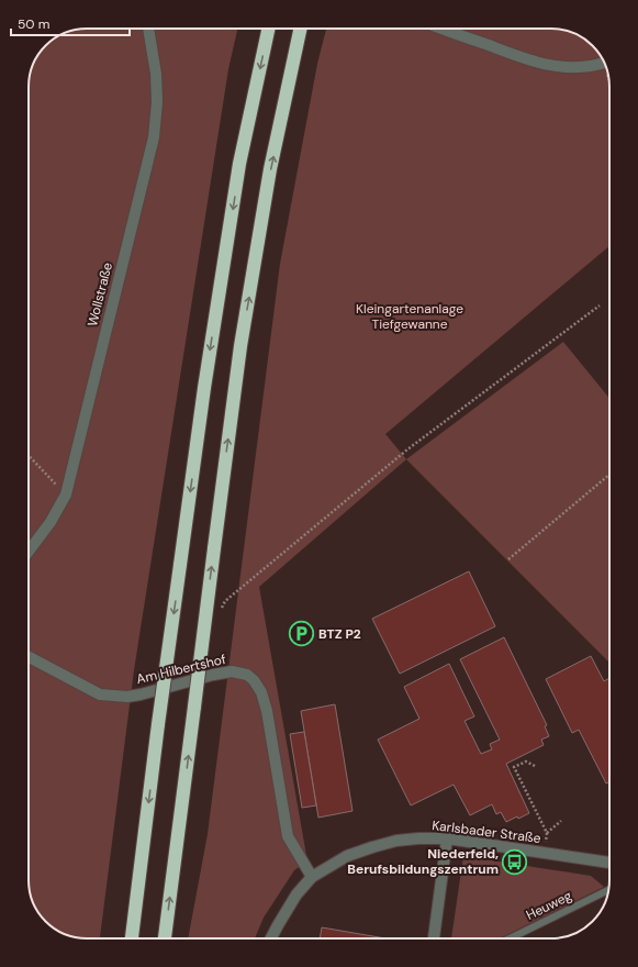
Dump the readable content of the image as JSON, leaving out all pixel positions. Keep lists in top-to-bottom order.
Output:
{
  "streets": {
    "street": ["Wollstraße", "Am Hilbertshof", "Karlsbader Straße"],
    "lane": ["Heuweg"]
  },
  "crossings": [
    ["Am Hilbertshof", "Karlsbader Straße"]
  ],
  "parks": ["Kleingartenanlage Tiefgewanne"],
  "places": {
    "parking": ["BTZ P2"],
    "bus stop": ["Niederfeld, Berufsbildungszentrum"]
  },
  "scale_bar": "50 m"
}
